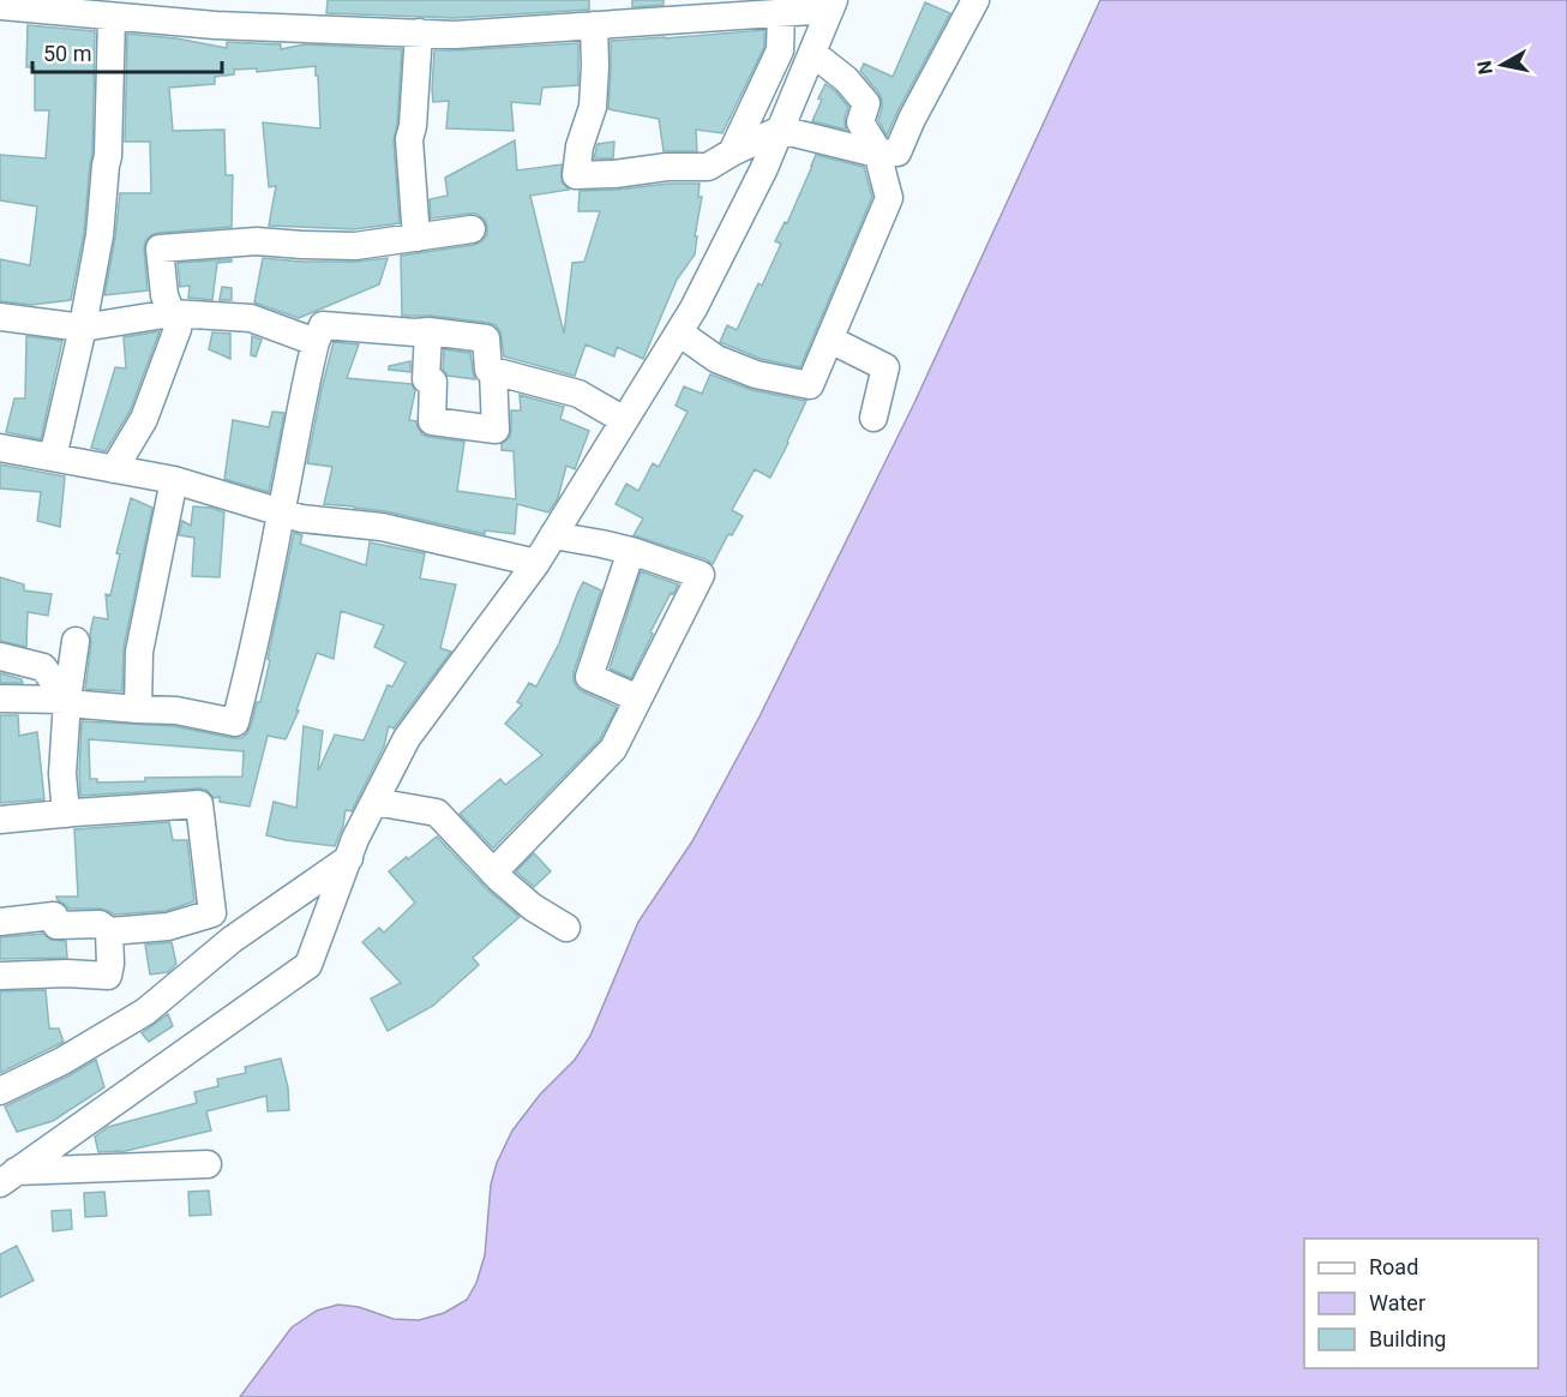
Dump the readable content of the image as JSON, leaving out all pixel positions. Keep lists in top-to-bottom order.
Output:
{
  "legend": ["Road", "Water", "Building"],
  "scale_bar": "50 m",
  "north": "left"
}
